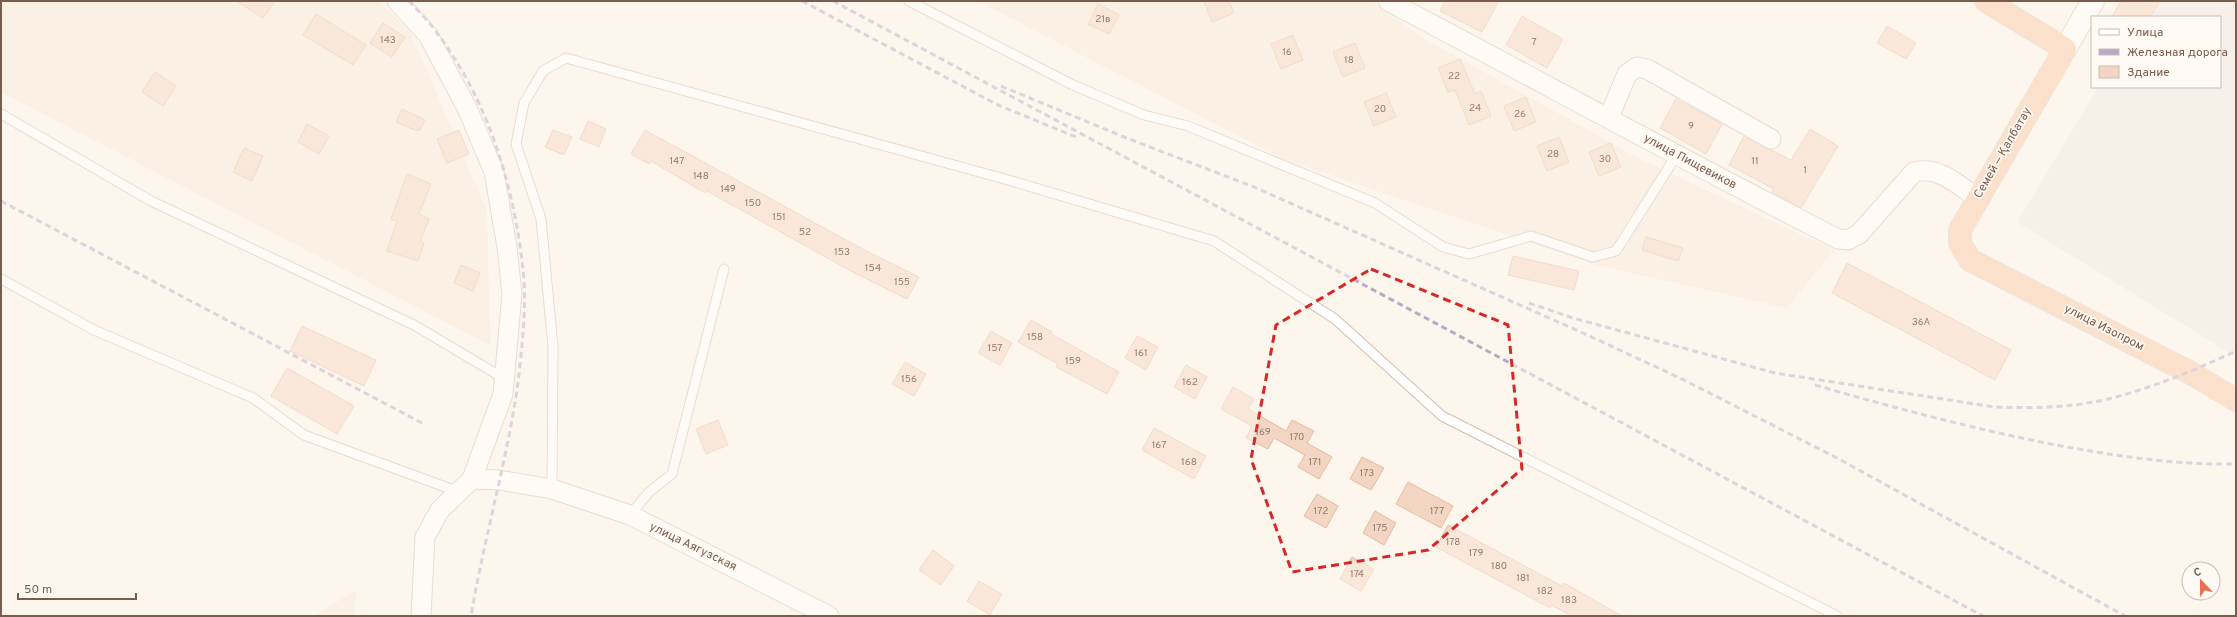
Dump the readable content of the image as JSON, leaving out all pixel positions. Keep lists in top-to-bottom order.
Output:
{
  "streets": {
    "highway": ["Семей — Қалбатау", "улица Изопром"],
    "street": ["улица Пищевиков", "улица Аягузская"]
  },
  "crossings": [
    ["Семей — Қалбатау", "улица Пищевиков"],
    ["Семей — Қалбатау", "улица Изопром"]
  ],
  "house_numbers": [
    "21в",
    "143",
    "7",
    "16",
    "18",
    "22",
    "24",
    "20",
    "26",
    "9",
    "28",
    "30",
    "147",
    "11",
    "1",
    "148",
    "149",
    "150",
    "151",
    "52",
    "153",
    "154",
    "155",
    "36А",
    "158",
    "157",
    "161",
    "159",
    "156",
    "162",
    "169",
    "170",
    "167",
    "168",
    "171",
    "173",
    "172",
    "177",
    "175",
    "178",
    "179",
    "180",
    "174",
    "181",
    "182",
    "183"
  ],
  "legend": ["Улица", "Железная дорога", "Здание"],
  "scale_bar": "50 m",
  "north": "top"
}
